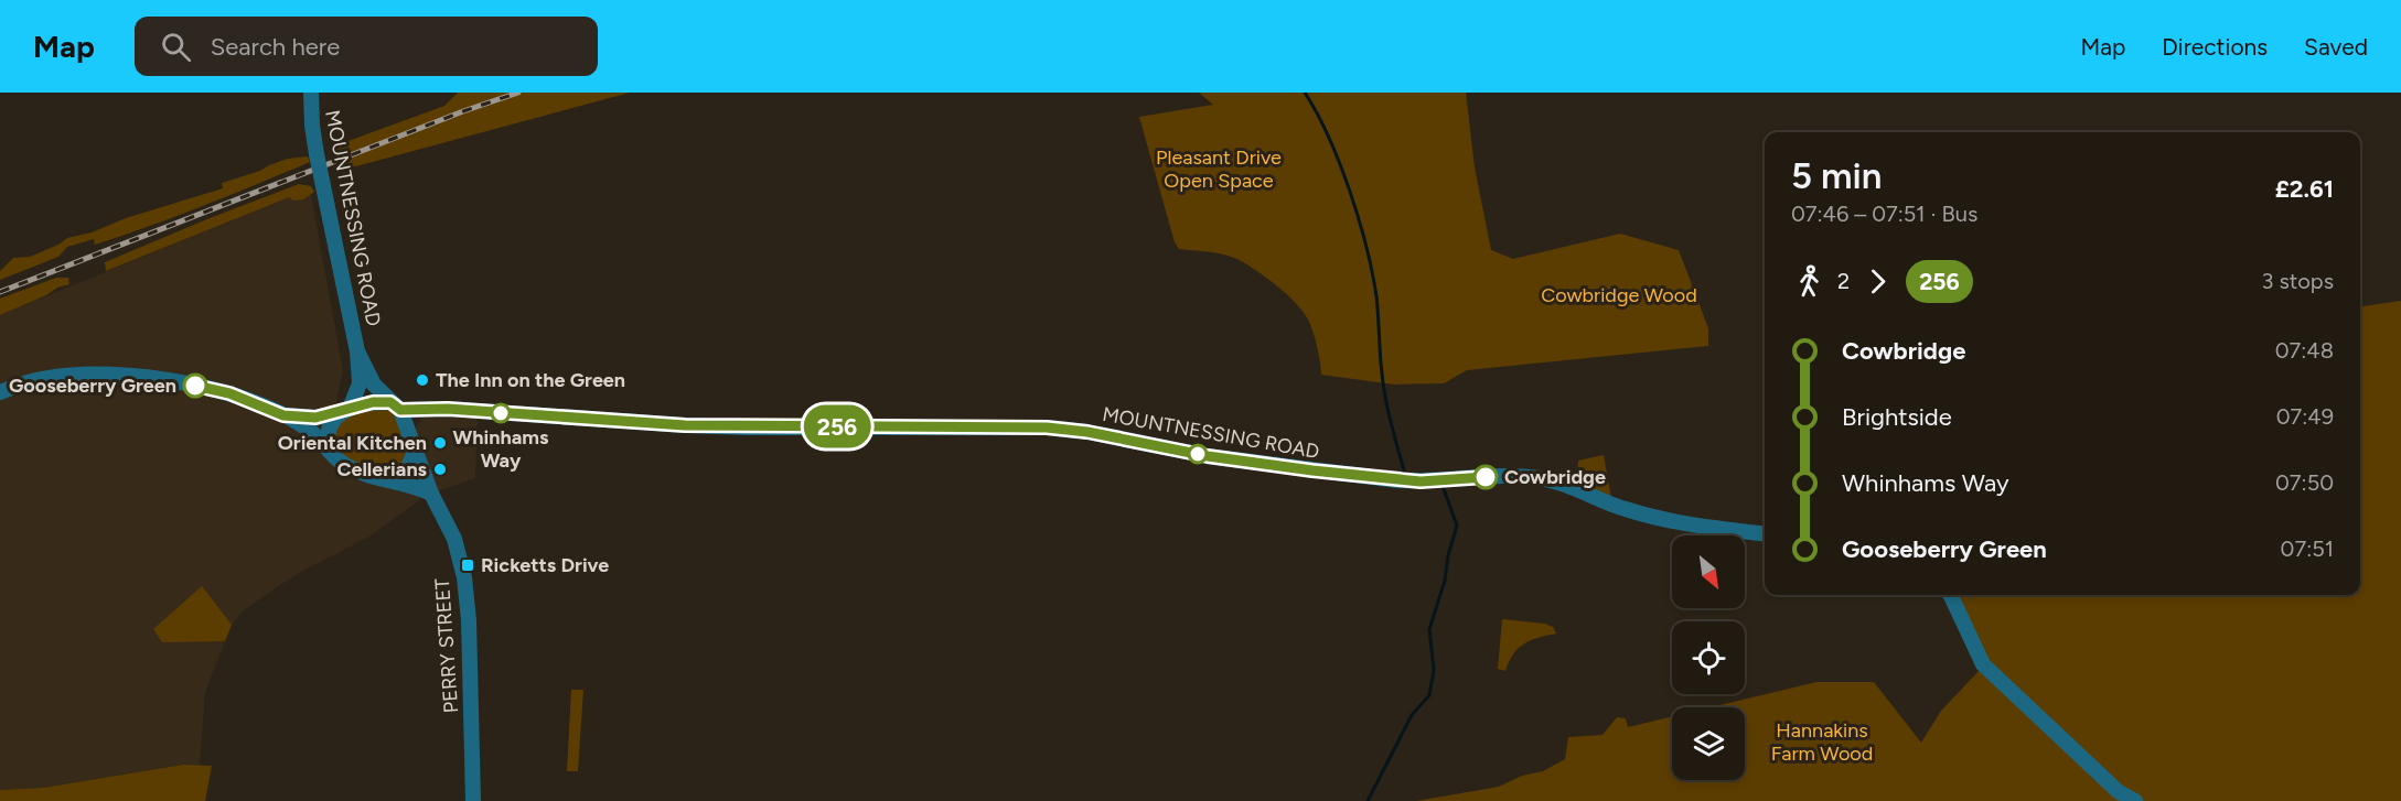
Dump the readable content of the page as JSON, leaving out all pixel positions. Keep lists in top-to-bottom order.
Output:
{
  "streets": {
    "street": ["MOUNTNESSING ROAD", "PERRY STREET"]
  },
  "crossings": [
    ["MOUNTNESSING ROAD", "PERRY STREET"]
  ],
  "parks": ["Pleasant Drive Open Space", "Cowbridge Wood", "Hannakins Farm Wood"],
  "places": {
    "other": [
      "The Inn on the Green",
      "Gooseberry Green",
      "Whinhams Way",
      "Oriental Kitchen",
      "Cellerians",
      "Cowbridge"
    ],
    "transit": ["Ricketts Drive"]
  },
  "lines": ["bus line 256"],
  "north": "bottom right",
  "page": {
    "header": "Map",
    "search": "Search here",
    "nav": ["Map", "Directions", "Saved"],
    "on_map": "256",
    "heading": ["5 min", "07:46 – 07:51 · Bus", "£2.61"],
    "legs": ["2", "256", "3 stops"],
    "list": [
      {
        "name": "Cowbridge",
        "value": "07:48"
      },
      {
        "name": "Brightside",
        "value": "07:49"
      },
      {
        "name": "Whinhams Way",
        "value": "07:50"
      },
      {
        "name": "Gooseberry Green",
        "value": "07:51"
      }
    ]
  }
}
